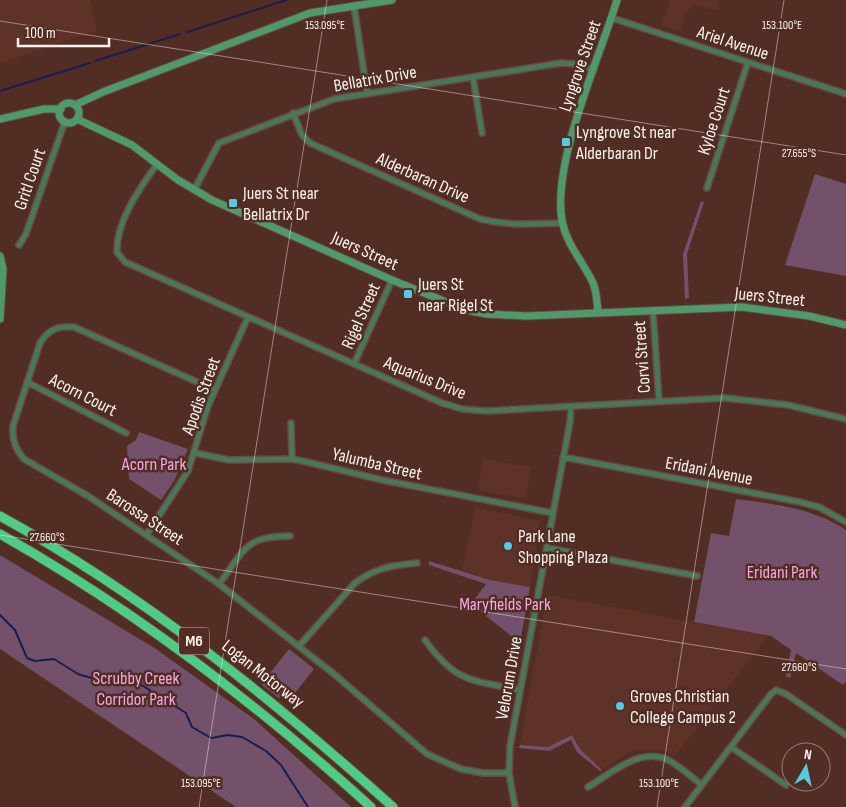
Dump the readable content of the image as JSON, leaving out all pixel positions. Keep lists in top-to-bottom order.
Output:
{
  "streets": {
    "highway": ["M6", "Logan Motorway"],
    "street": [
      "Ariel Avenue",
      "Lyngrove Street",
      "Bellatrix Drive",
      "Kyloe Court",
      "Alderbaran Drive",
      "Gritl Court",
      "Juers Street",
      "Rigel Street",
      "Corvi Street",
      "Aquarius Drive",
      "Acorn Court",
      "Apodis Street",
      "Yalumba Street",
      "Eridani Avenue",
      "Barossa Street",
      "Velorum Drive"
    ]
  },
  "crossings": [
    ["Ariel Avenue", "Lyngrove Street"],
    ["Ariel Avenue", "Kyloe Court"],
    ["Lyngrove Street", "Bellatrix Drive"],
    ["Lyngrove Street", "Alderbaran Drive"],
    ["Lyngrove Street", "Juers Street"],
    ["Bellatrix Drive", "Alderbaran Drive"],
    ["Bellatrix Drive", "Juers Street"],
    ["Gritl Court", "Juers Street"],
    ["Juers Street", "Rigel Street"],
    ["Juers Street", "Corvi Street"],
    ["Juers Street", "Aquarius Drive"],
    ["Rigel Street", "Aquarius Drive"],
    ["Corvi Street", "Aquarius Drive"],
    ["Aquarius Drive", "Apodis Street"],
    ["Aquarius Drive", "Velorum Drive"],
    ["Acorn Court", "Barossa Street"],
    ["Apodis Street", "Yalumba Street"],
    ["Apodis Street", "Barossa Street"],
    ["Yalumba Street", "Velorum Drive"],
    ["Eridani Avenue", "Velorum Drive"],
    ["Barossa Street", "Velorum Drive"]
  ],
  "parks": [
    "Acorn Park",
    "Eridani Park",
    "Maryfields Park",
    "Scrubby Creek Corridor Park"
  ],
  "places": {
    "transit": ["Lyngrove St near Alderbaran Dr", "Juers St near Bellatrix Dr", "Juers St near Rigel St"],
    "other": ["Park Lane Shopping Plaza", "Groves Christian College Campus 2"]
  },
  "scale_bar": "100 m",
  "north": "top",
  "coordinates": [
    "153.095°E",
    "153.100°E",
    "27.655°S",
    "27.660°S"
  ]
}
